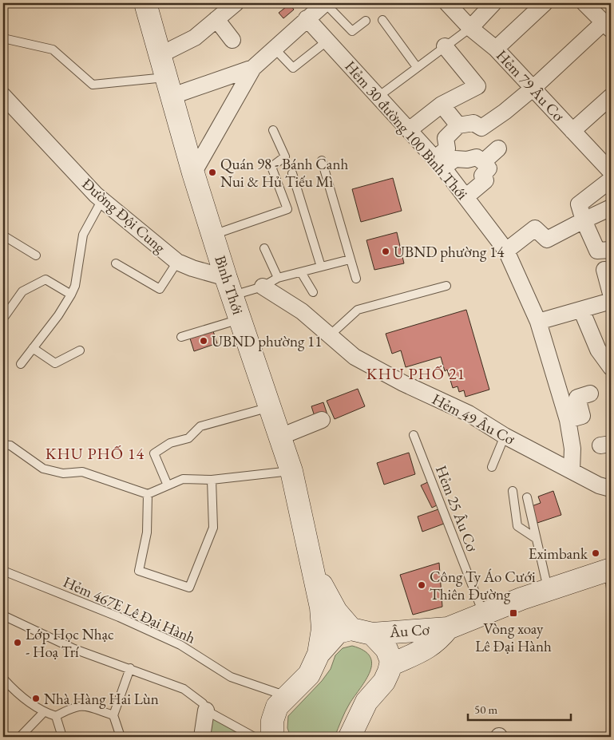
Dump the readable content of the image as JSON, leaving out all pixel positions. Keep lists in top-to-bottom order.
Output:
{
  "streets": {
    "main road": ["Bình Thới", "Âu Cơ"],
    "street": [
      "Hẻm 79 Âu Cơ",
      "Hẻm 30 đường 100 Bình Thới",
      "Đường Đội Cung",
      "Hẻm 49 Âu Cơ"
    ],
    "lane": ["Hẻm 25 Âu Cơ", "Hẻm 467E Lê Đại Hành"]
  },
  "crossings": [
    ["Hẻm 30 đường 100 Bình Thới", "Hẻm 49 Âu Cơ"],
    ["Đường Đội Cung", "Bình Thới"],
    ["Bình Thới", "Âu Cơ"],
    ["Hẻm 25 Âu Cơ", "Âu Cơ"]
  ],
  "districts": ["KHU PHỐ 21", "KHU PHỐ 14"],
  "places": {
    "other": [
      "Quán 98 - Bánh Canh Nui & Hủ Tiếu Mì",
      "UBND phường 14",
      "UBND phường 11",
      "Eximbank",
      "Công Ty Áo Cưới Thiên Đường",
      "Lớp Học Nhạc - Hoạ Trí",
      "Nhà Hàng Hai Lùn"
    ],
    "transit": ["Vòng xoay Lê Đại Hành"]
  },
  "scale_bar": "50 m"
}
